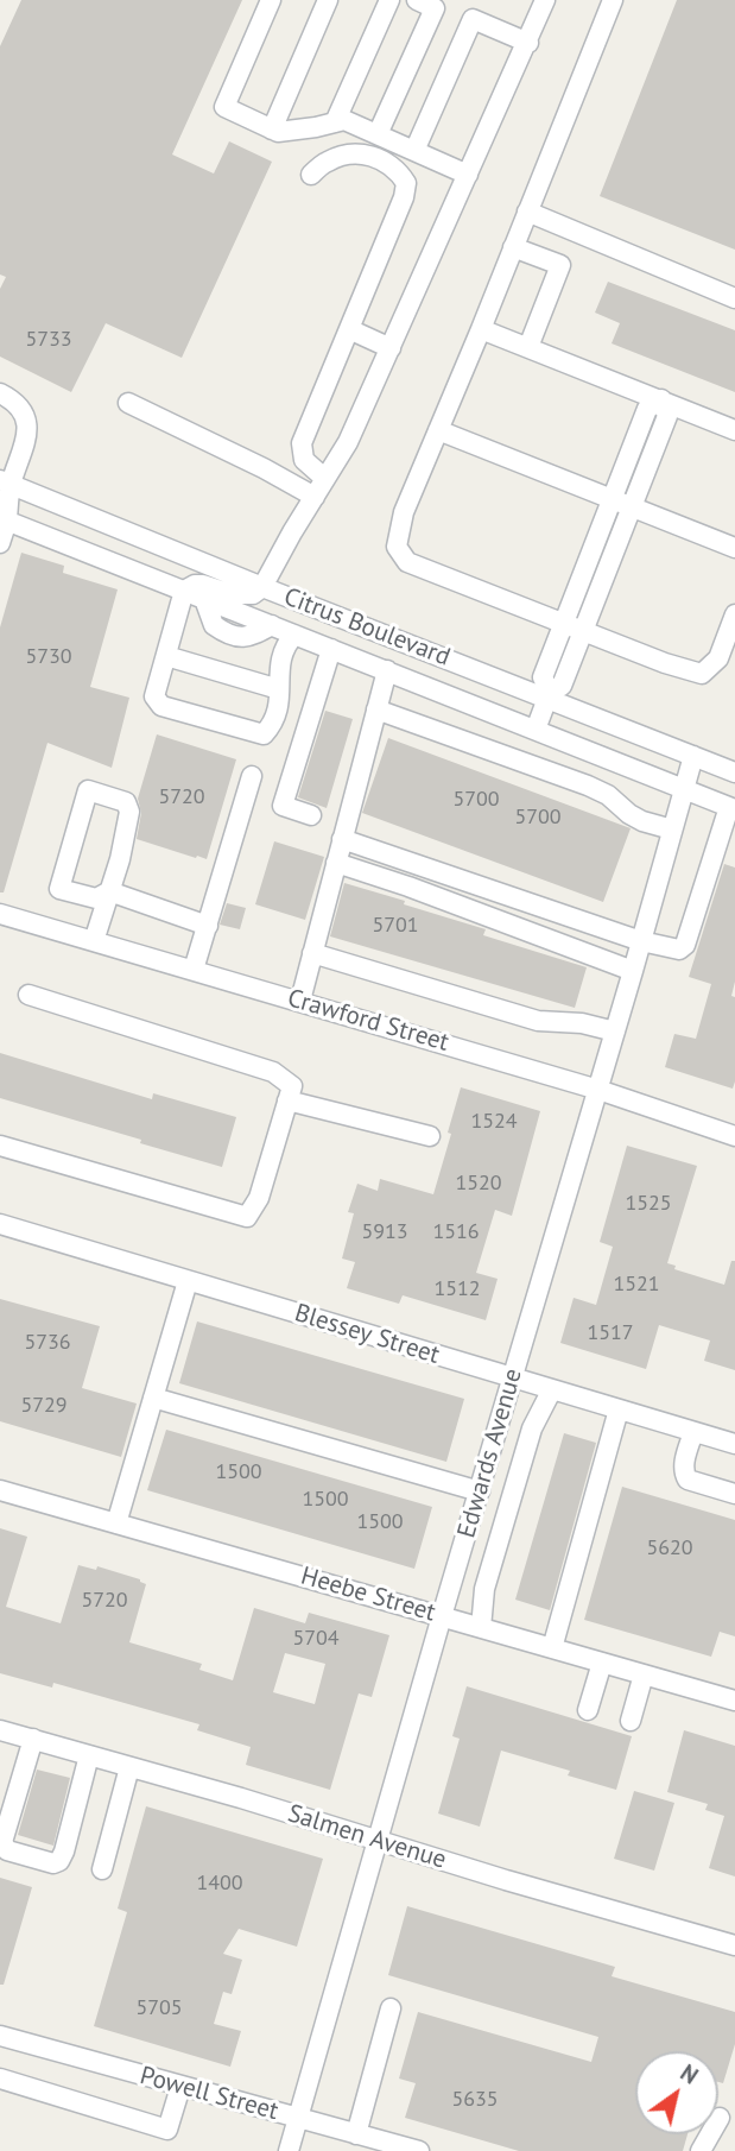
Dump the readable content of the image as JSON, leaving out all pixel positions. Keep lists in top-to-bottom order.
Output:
{
  "streets": {
    "street": [
      "Citrus Boulevard",
      "Crawford Street",
      "Blessey Street",
      "Edwards Avenue",
      "Heebe Street",
      "Salmen Avenue",
      "Powell Street"
    ]
  },
  "crossings": [
    ["Citrus Boulevard", "Edwards Avenue"],
    ["Crawford Street", "Edwards Avenue"],
    ["Blessey Street", "Edwards Avenue"],
    ["Edwards Avenue", "Heebe Street"],
    ["Edwards Avenue", "Salmen Avenue"],
    ["Edwards Avenue", "Powell Street"]
  ],
  "house_numbers": [
    "5733",
    "5730",
    "5720",
    "5700",
    "5700",
    "5701",
    "1524",
    "1520",
    "1525",
    "5913",
    "1516",
    "1521",
    "1512",
    "1517",
    "5736",
    "5729",
    "1500",
    "1500",
    "1500",
    "5620",
    "5720",
    "5704",
    "1400",
    "5705",
    "5635"
  ],
  "north": "top right"
}
